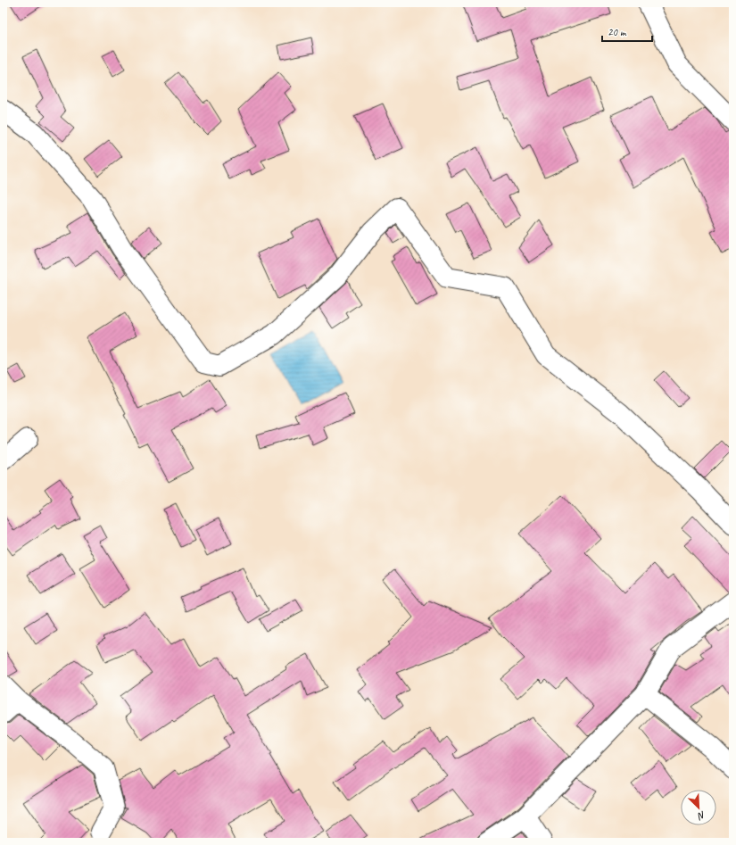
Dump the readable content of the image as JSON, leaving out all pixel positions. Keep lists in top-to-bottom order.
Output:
{
  "scale_bar": "20 m",
  "north": "bottom right"
}
